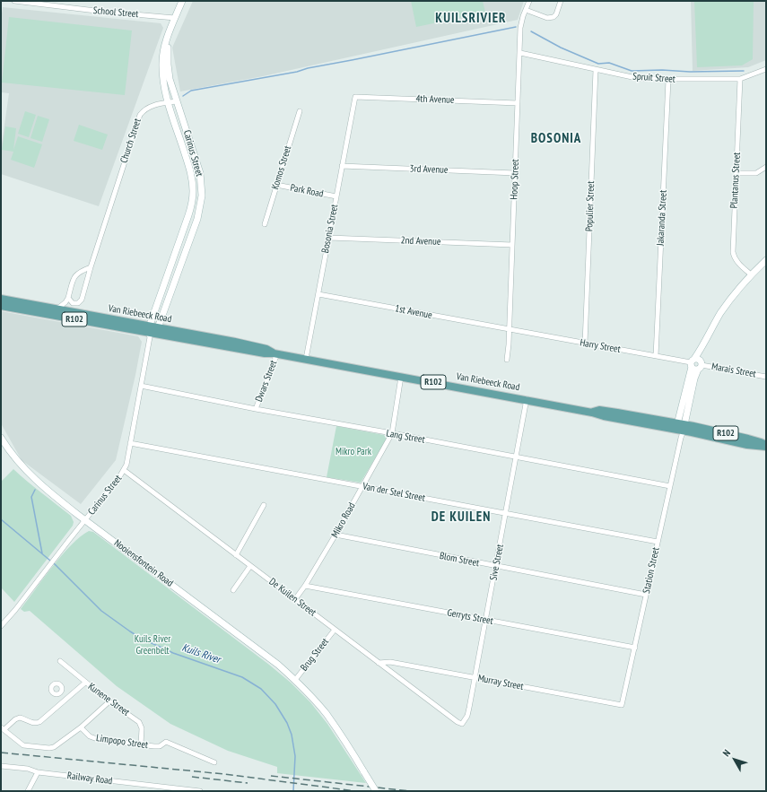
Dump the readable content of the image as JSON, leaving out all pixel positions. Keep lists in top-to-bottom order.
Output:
{
  "streets": {
    "main road": ["Van Riebeeck Road", "R102"],
    "street": [
      "School Street",
      "Spruit Street",
      "4th Avenue",
      "Church Street",
      "Carinus Street",
      "Komos Street",
      "3rd Avenue",
      "Hoop Street",
      "Plantanus Street",
      "Park Road",
      "Populier Street",
      "Jakaranda Street",
      "Bosonia Street",
      "2nd Avenue",
      "1st Avenue",
      "Harry Street",
      "Marais Street",
      "Dwars Street",
      "Lang Street",
      "Van der Stel Street",
      "Mikro Road",
      "Blom Street",
      "Sive Street",
      "Nooiensfontein Road",
      "Station Street",
      "De Kuilen Street",
      "Gerryts Street",
      "Brug Street",
      "Murray Street",
      "Kunene Street",
      "Limpopo Street",
      "Railway Road"
    ]
  },
  "crossings": [
    ["Spruit Street", "Hoop Street"],
    ["Spruit Street", "Plantanus Street"],
    ["Spruit Street", "Populier Street"],
    ["Spruit Street", "Jakaranda Street"],
    ["4th Avenue", "Hoop Street"],
    ["4th Avenue", "Bosonia Street"],
    ["Church Street", "Carinus Street"],
    ["Carinus Street", "Van Riebeeck Road"],
    ["Carinus Street", "Lang Street"],
    ["Carinus Street", "Van der Stel Street"],
    ["Carinus Street", "Nooiensfontein Road"],
    ["Carinus Street", "De Kuilen Street"],
    ["Komos Street", "Park Road"],
    ["3rd Avenue", "Hoop Street"],
    ["3rd Avenue", "Bosonia Street"],
    ["Hoop Street", "2nd Avenue"],
    ["Hoop Street", "1st Avenue"],
    ["Hoop Street", "Harry Street"],
    ["Park Road", "Bosonia Street"],
    ["Populier Street", "Harry Street"],
    ["Jakaranda Street", "Harry Street"],
    ["Bosonia Street", "2nd Avenue"],
    ["Bosonia Street", "1st Avenue"],
    ["Bosonia Street", "Van Riebeeck Road"],
    ["1st Avenue", "Harry Street"],
    ["Van Riebeeck Road", "Dwars Street"],
    ["Van Riebeeck Road", "Mikro Road"],
    ["Van Riebeeck Road", "Sive Street"],
    ["Van Riebeeck Road", "Station Street"],
    ["Harry Street", "Marais Street"],
    ["Dwars Street", "Lang Street"],
    ["Lang Street", "Mikro Road"],
    ["Lang Street", "Sive Street"],
    ["Lang Street", "Station Street"],
    ["Van der Stel Street", "Mikro Road"],
    ["Van der Stel Street", "Sive Street"],
    ["Van der Stel Street", "Station Street"],
    ["Mikro Road", "Blom Street"],
    ["Mikro Road", "De Kuilen Street"],
    ["Mikro Road", "Gerryts Street"],
    ["Blom Street", "Sive Street"],
    ["Blom Street", "Station Street"],
    ["Sive Street", "De Kuilen Street"],
    ["Sive Street", "Gerryts Street"],
    ["Sive Street", "Murray Street"],
    ["Nooiensfontein Road", "Brug Street"],
    ["Station Street", "Gerryts Street"],
    ["Station Street", "Murray Street"],
    ["De Kuilen Street", "Brug Street"],
    ["De Kuilen Street", "Murray Street"],
    ["Kunene Street", "Limpopo Street"]
  ],
  "districts": ["KUILSRIVIER", "BOSONIA", "DE KUILEN"],
  "water": ["Kuils River"],
  "parks": ["Mikro Park", "Kuils River Greenbelt"],
  "north": "top left"
}
